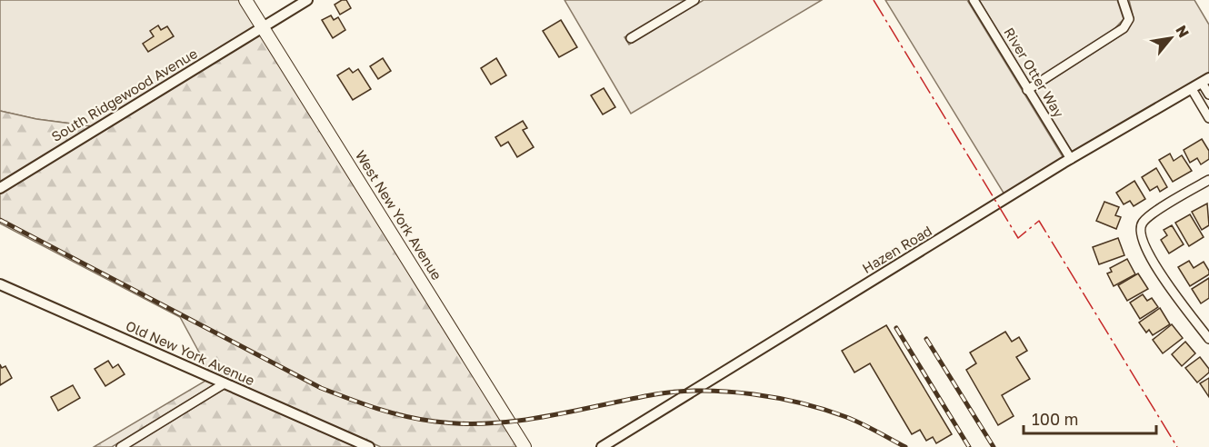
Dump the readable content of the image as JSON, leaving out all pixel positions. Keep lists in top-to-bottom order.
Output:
{
  "streets": {
    "main road": ["West New York Avenue"],
    "street": [
      "River Otter Way",
      "South Ridgewood Avenue",
      "Hazen Road",
      "Old New York Avenue"
    ]
  },
  "crossings": [
    ["River Otter Way", "Hazen Road"],
    ["South Ridgewood Avenue", "West New York Avenue"]
  ],
  "scale_bar": "100 m",
  "north": "top right"
}
